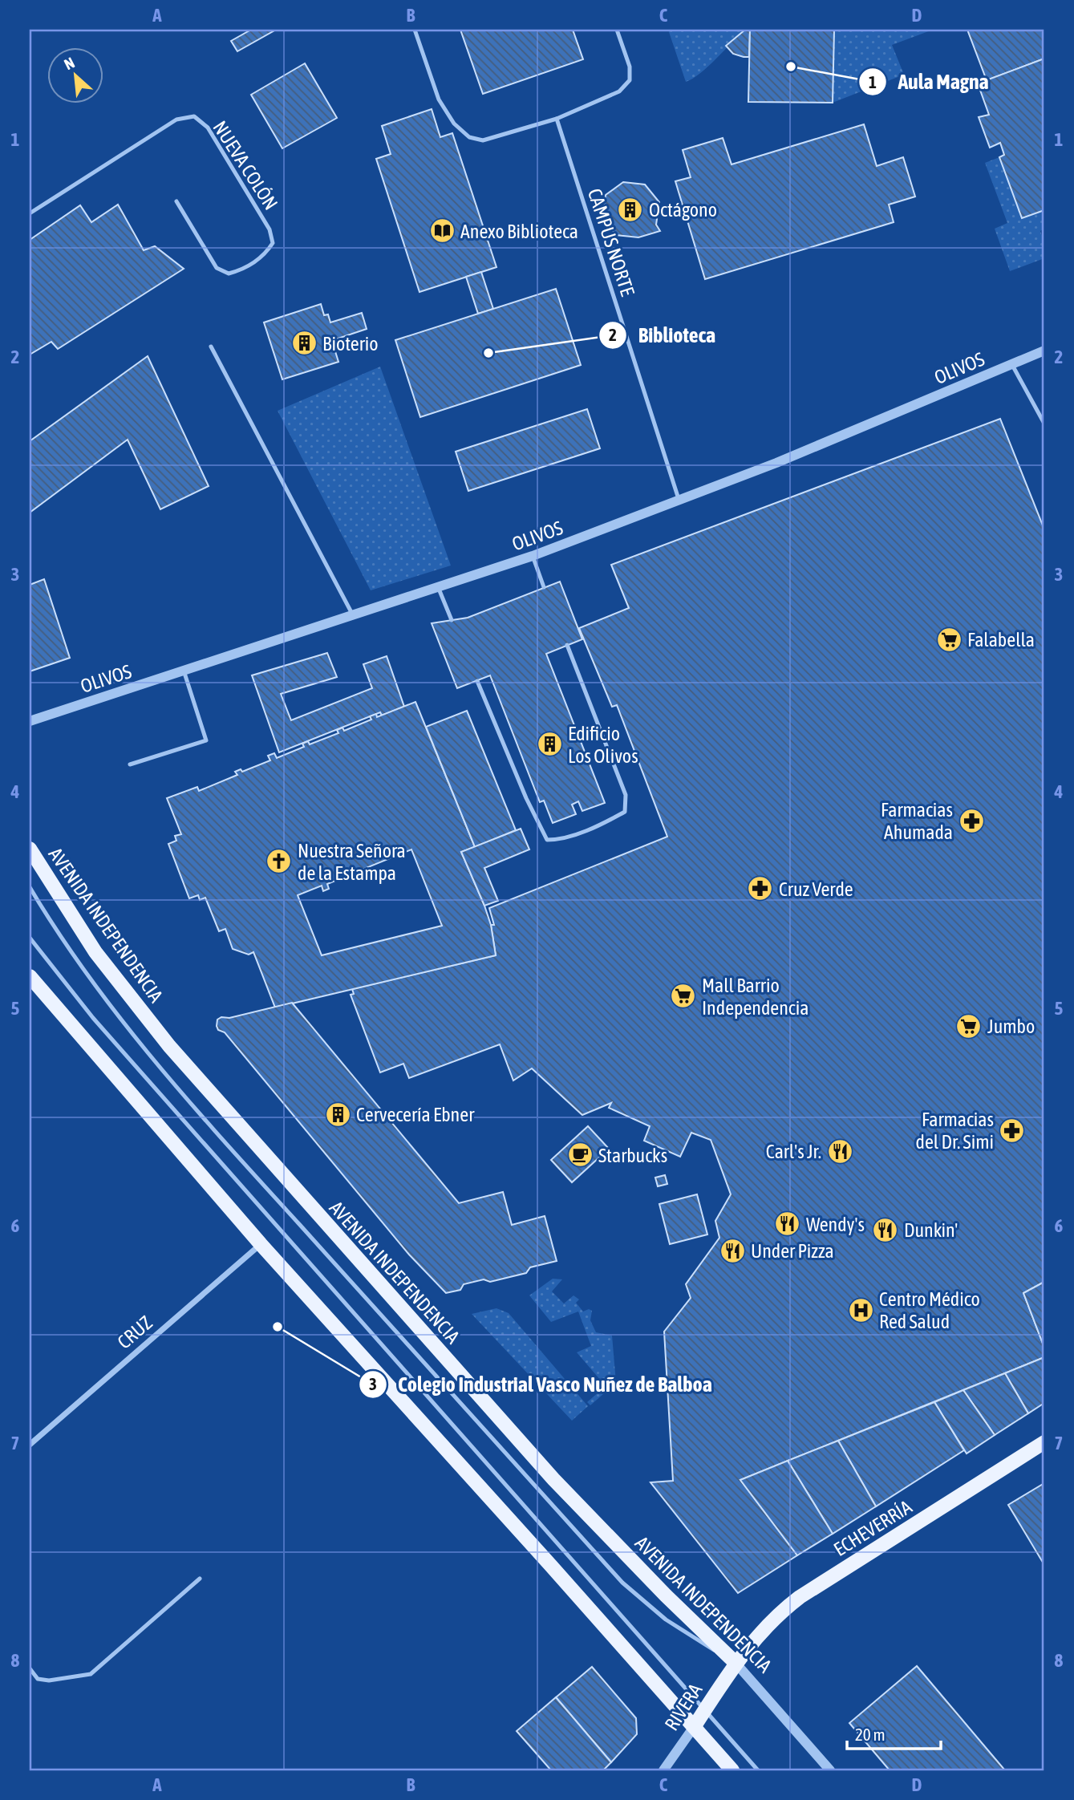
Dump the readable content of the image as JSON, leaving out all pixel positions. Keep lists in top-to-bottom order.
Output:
{
  "streets": {
    "main road": ["AVENIDA INDEPENDENCIA", "ECHEVERRÍA", "RIVERA"],
    "street": ["OLIVOS", "CRUZ"],
    "lane": ["NUEVA COLÓN", "CAMPUS NORTE"]
  },
  "crossings": [
    ["CAMPUS NORTE", "OLIVOS"],
    ["AVENIDA INDEPENDENCIA", "ECHEVERRÍA"],
    ["AVENIDA INDEPENDENCIA", "RIVERA"],
    ["ECHEVERRÍA", "RIVERA"]
  ],
  "places": {
    "other": ["Aula Magna", "Biblioteca", "Colegio Industrial Vasco Nuñez de Balboa"],
    "building": [
      "Octágono",
      "Bioterio",
      "Edificio Los Olivos",
      "Cervecería Ebner"
    ],
    "library": ["Anexo Biblioteca"],
    "supermarket": ["Falabella", "Mall Barrio Independencia", "Jumbo"],
    "pharmacy": ["Farmacias Ahumada", "Cruz Verde", "Farmacias del Dr. Simi"],
    "church": ["Nuestra Señora de la Estampa"],
    "restaurant": [
      "Carl's Jr.",
      "Wendy's",
      "Dunkin'",
      "Under Pizza"
    ],
    "cafe": ["Starbucks"],
    "hospital": ["Centro Médico Red Salud"]
  },
  "scale_bar": "20 m",
  "north": "top left",
  "grid": {
    "columns": [
      "A",
      "B",
      "C",
      "D"
    ],
    "rows": [
      "1",
      "2",
      "3",
      "4",
      "5",
      "6",
      "7",
      "8"
    ]
  }
}
